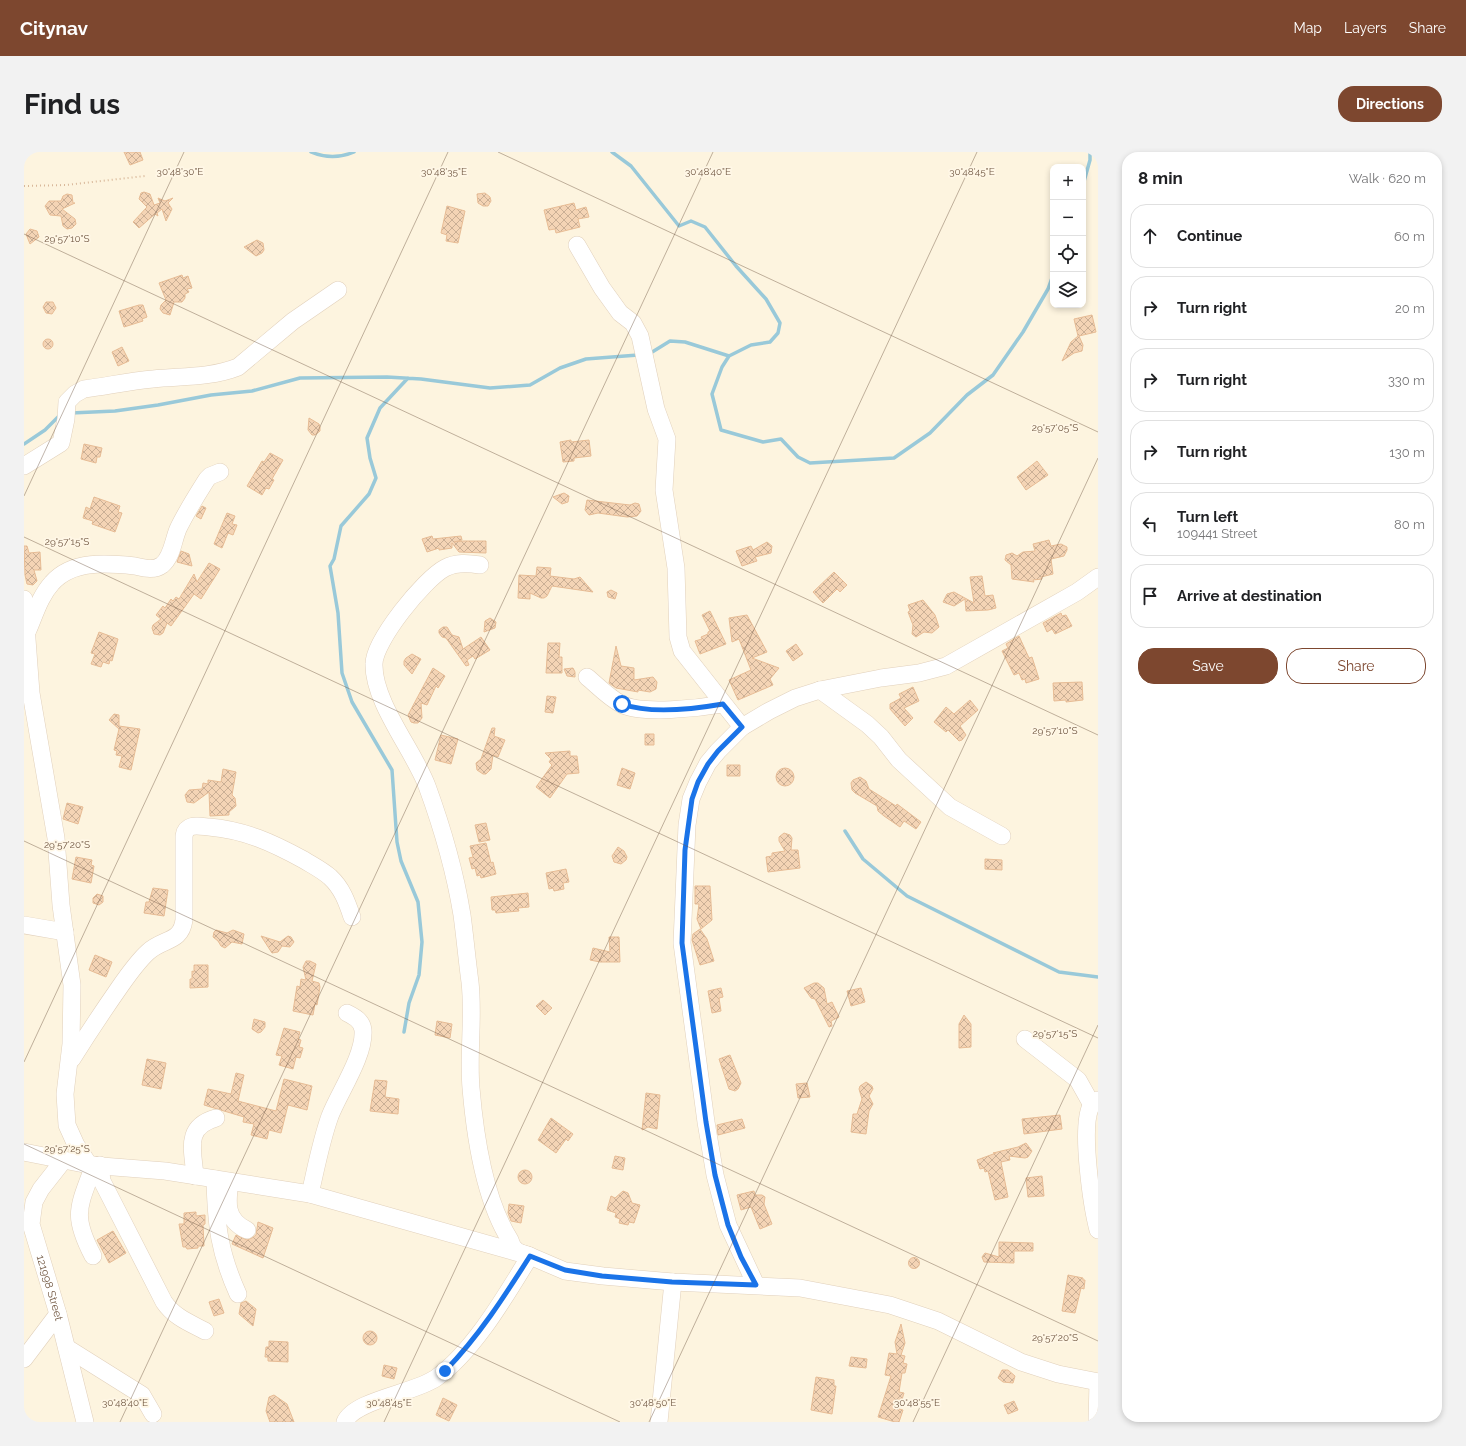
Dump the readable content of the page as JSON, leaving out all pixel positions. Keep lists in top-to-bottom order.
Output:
{
  "streets": {
    "street": ["121998 Street"]
  },
  "page": {
    "header": "Citynav",
    "nav": ["Map", "Layers", "Share"],
    "buttons": [
      "Directions",
      ["Save", "Share"]
    ],
    "title": "Find us",
    "heading": ["8 min", "Walk · 620 m"],
    "map_buttons": ["+", "−"],
    "list": [
      ["Continue", "60 m"],
      ["Turn right", "20 m"],
      ["Turn right", "330 m"],
      ["Turn right", "130 m"],
      ["Turn left", "109441 Street", "80 m"],
      "Arrive at destination"
    ]
  },
  "coordinates": [
    "30°48'30\"E",
    "30°48'35\"E",
    "30°48'40\"E",
    "30°48'45\"E",
    "29°57'10\"S",
    "29°57'05\"S",
    "29°57'15\"S",
    "29°57'20\"S",
    "29°57'25\"S",
    "30°48'50\"E",
    "30°48'55\"E"
  ]
}
